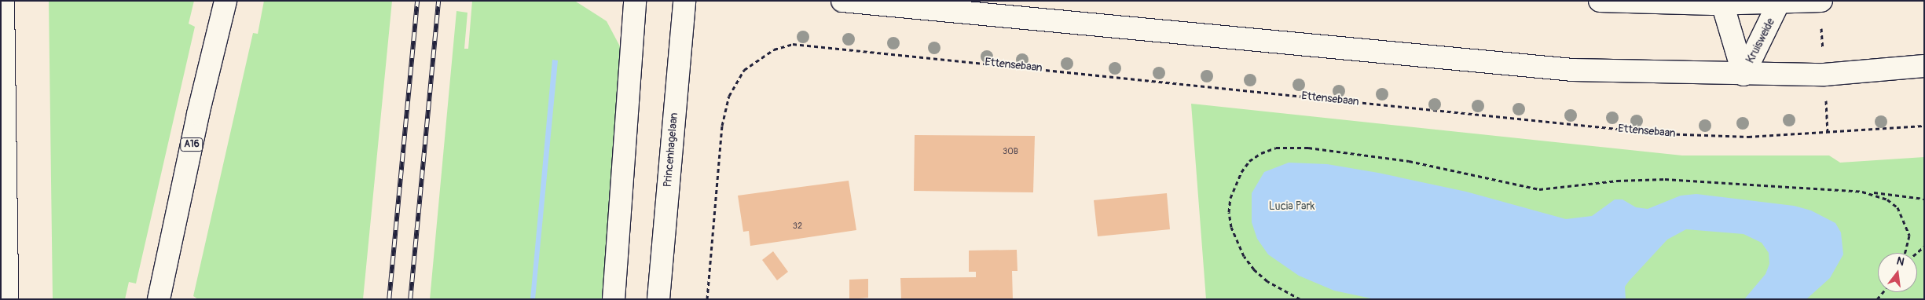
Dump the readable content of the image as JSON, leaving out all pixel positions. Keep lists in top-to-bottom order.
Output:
{
  "streets": {
    "main road": ["Kruisweide", "A16", "Princenhagelaan"],
    "path": ["Ettensebaan"]
  },
  "parks": ["Lucia Park"],
  "house_numbers": ["30B", "32"],
  "north": "top"
}
